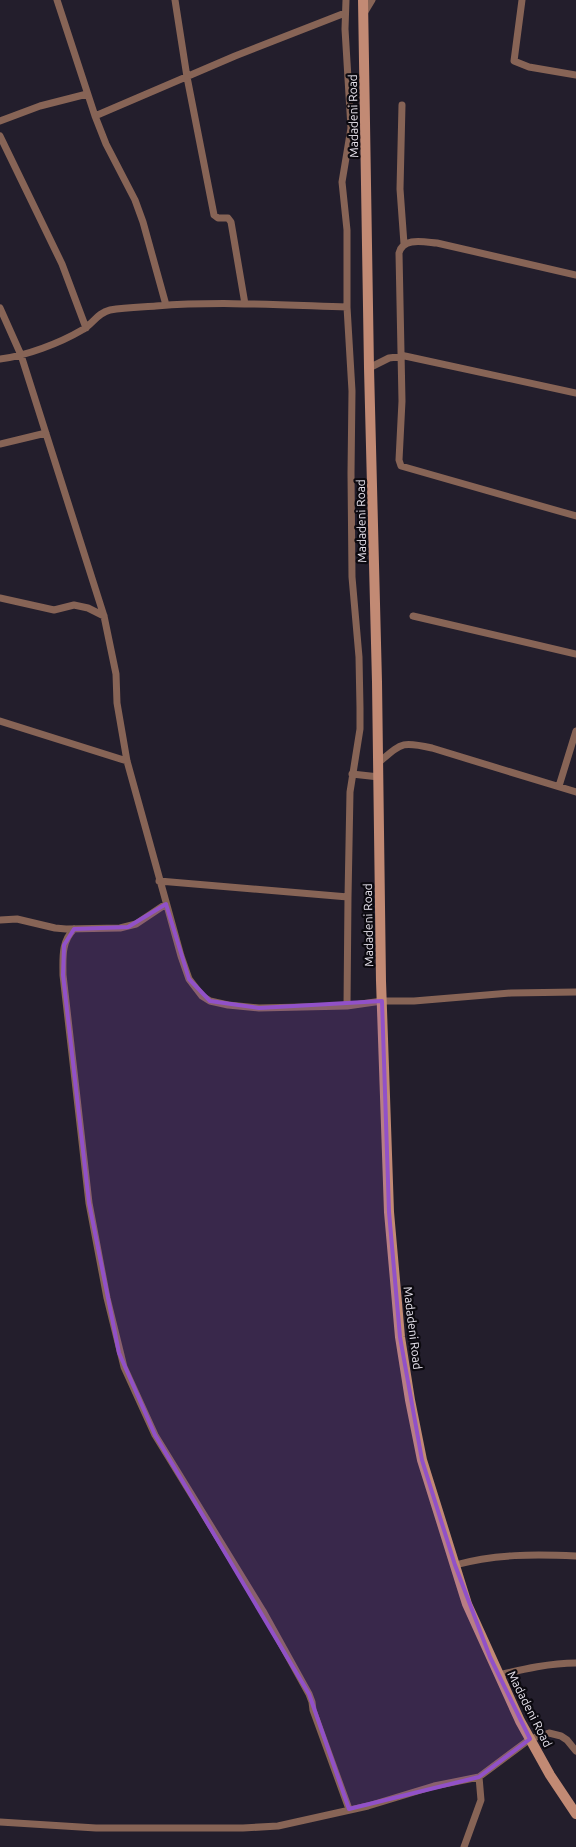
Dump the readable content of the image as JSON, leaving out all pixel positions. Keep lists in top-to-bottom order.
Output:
{
  "streets": {
    "street": ["Madadeni Road"]
  }
}
